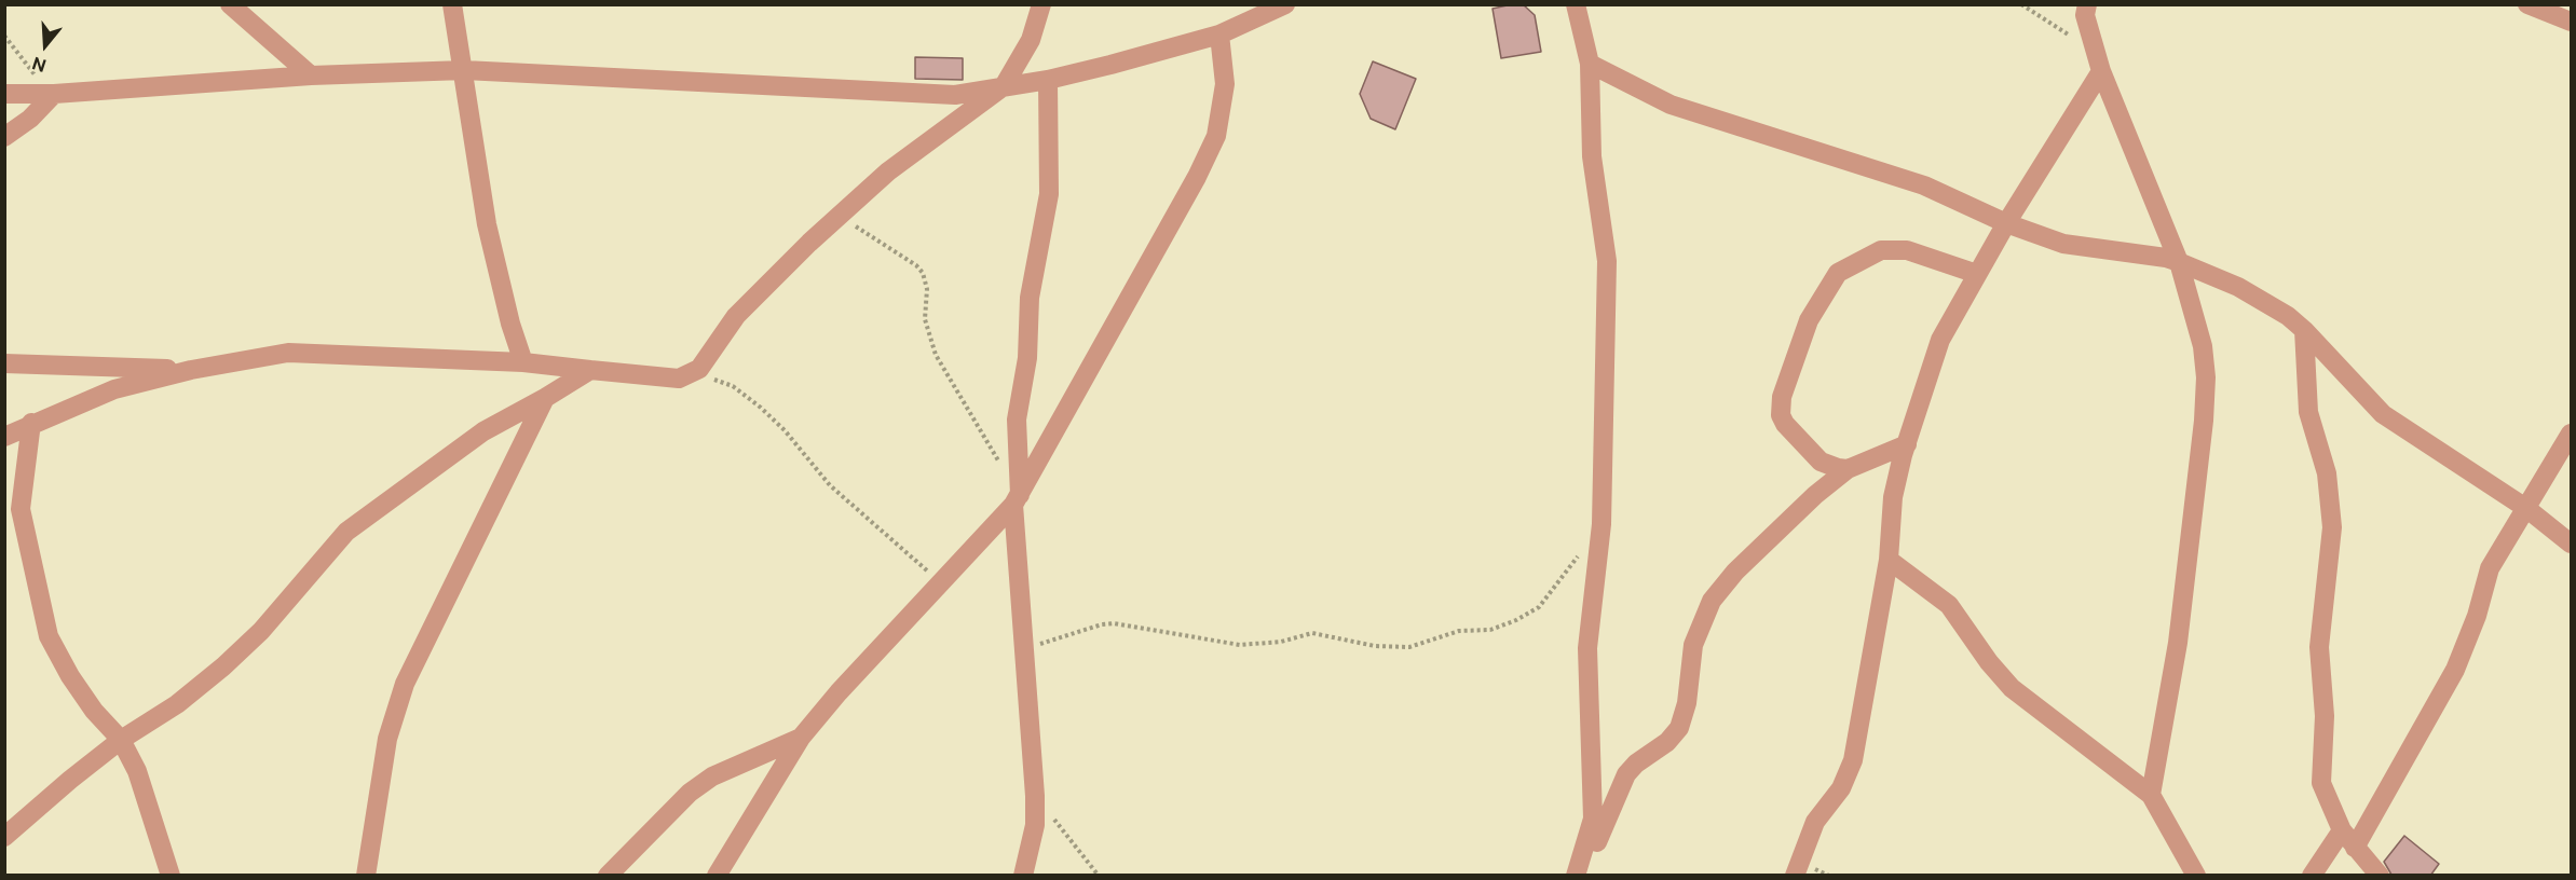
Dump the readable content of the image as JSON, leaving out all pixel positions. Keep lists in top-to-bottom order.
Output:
{
  "north": "bottom"
}
